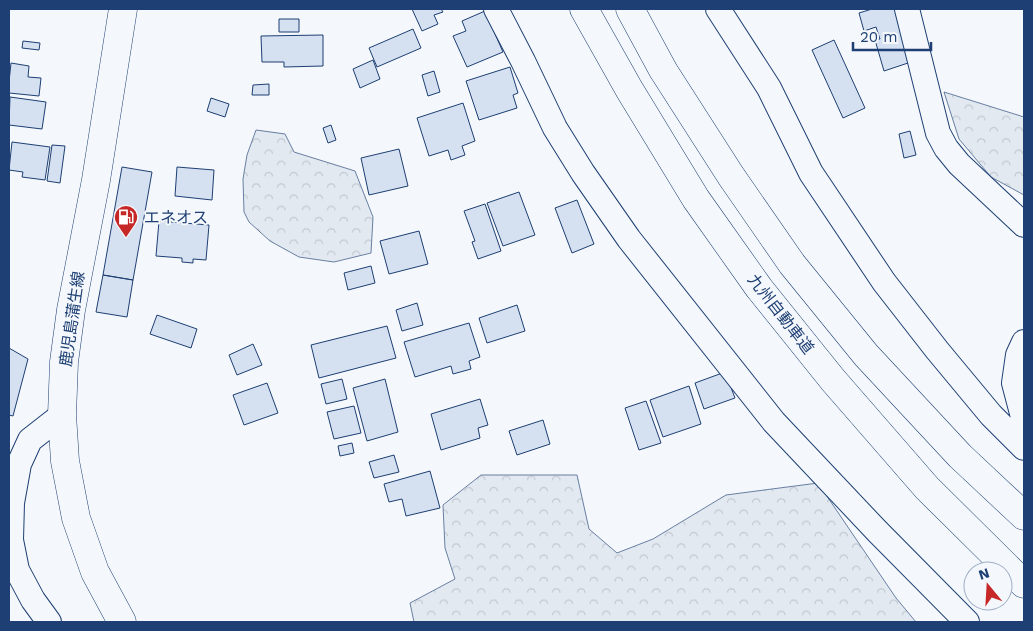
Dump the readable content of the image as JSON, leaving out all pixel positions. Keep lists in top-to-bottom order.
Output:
{
  "streets": {
    "main road": ["九州自動車道", "鹿児島蒲生線"]
  },
  "places": {
    "fuel station": ["エネオス"]
  },
  "scale_bar": "20 m",
  "north": "top"
}
